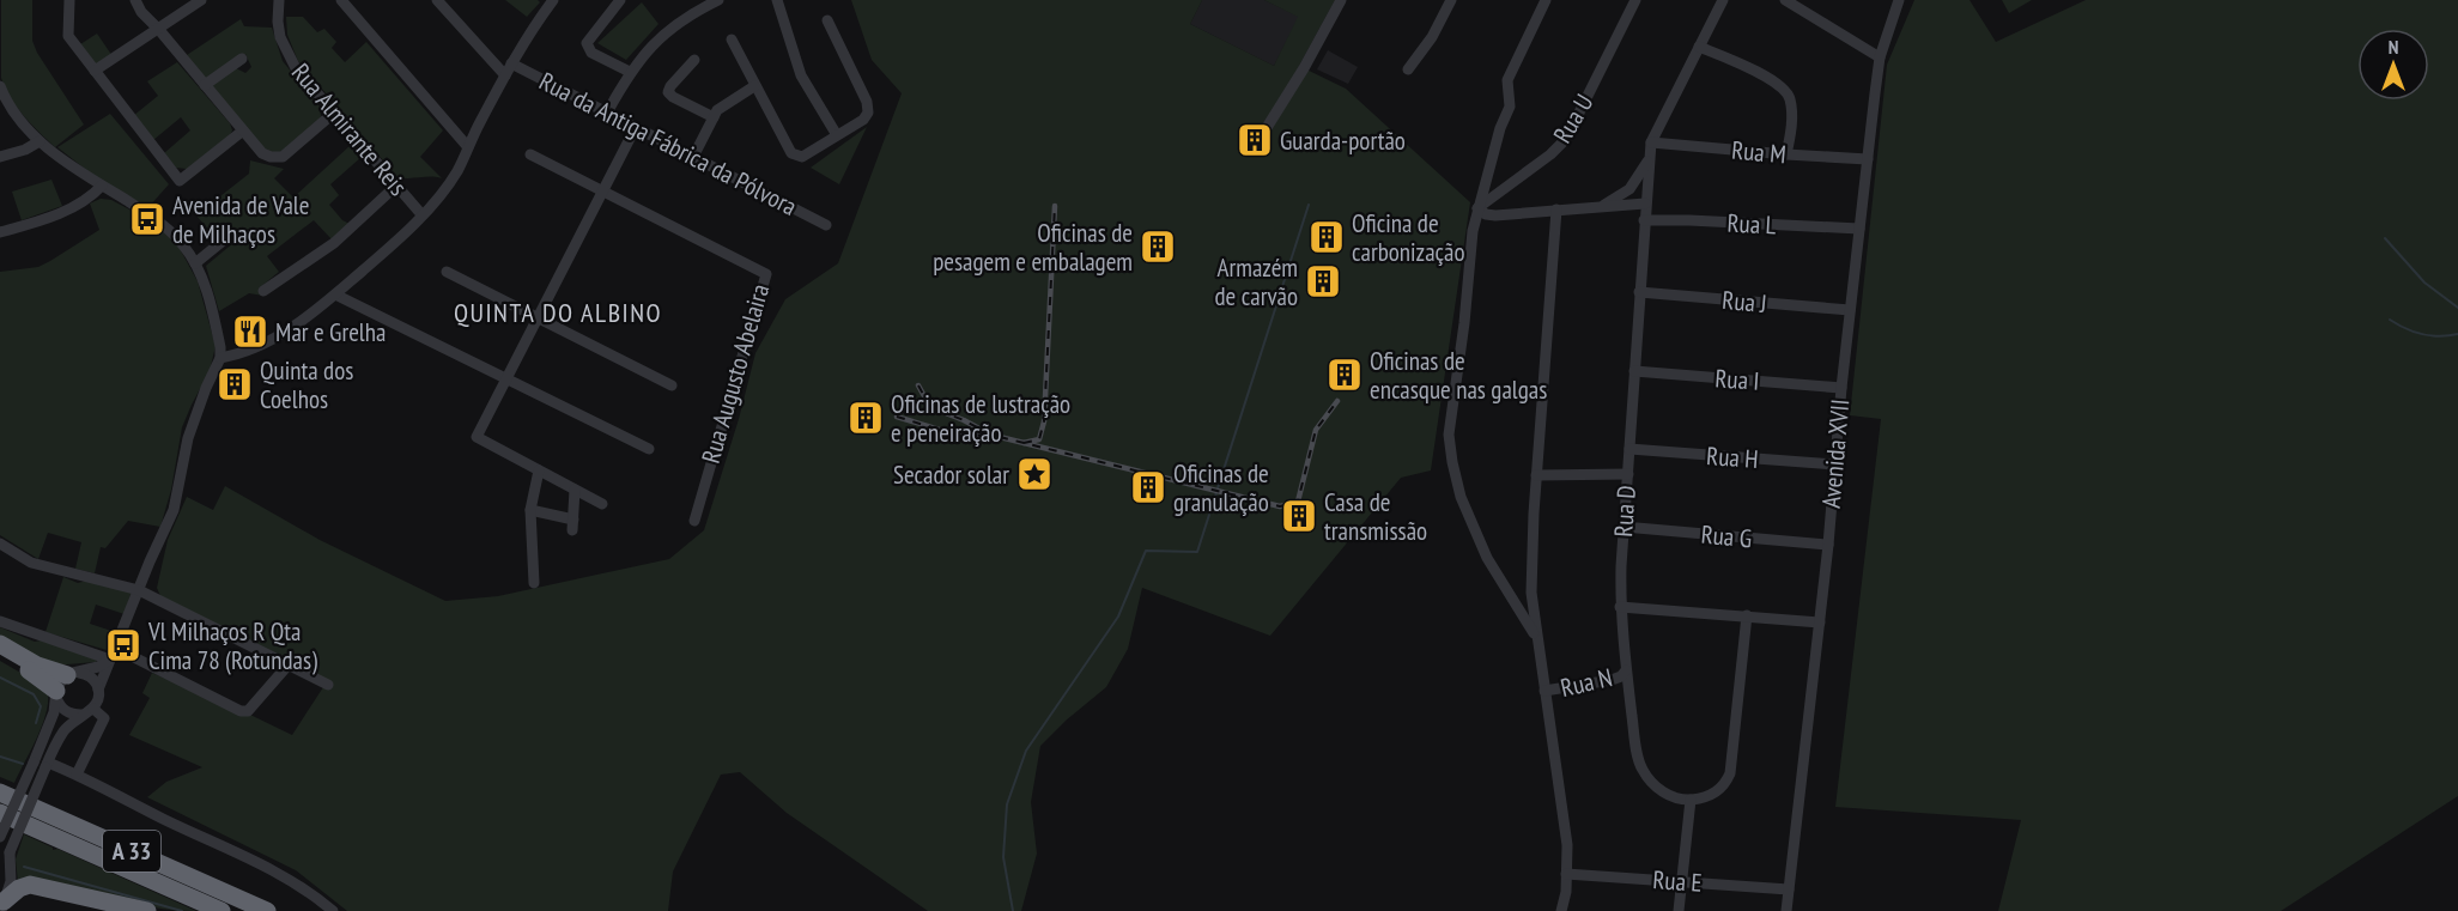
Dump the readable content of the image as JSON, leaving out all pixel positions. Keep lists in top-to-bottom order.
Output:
{
  "streets": {
    "highway": ["A 33"],
    "street": [
      "Rua U",
      "Rua Almirante Reis",
      "Rua da Antiga Fábrica da Pólvora",
      "Rua M",
      "Rua L",
      "Rua J",
      "Rua Augusto Abelaira",
      "Rua I",
      "Avenida XVII",
      "Rua H",
      "Rua D",
      "Rua G",
      "Rua N",
      "Rua E"
    ]
  },
  "crossings": [
    ["Rua M", "Avenida XVII"],
    ["Rua M", "Rua D"],
    ["Rua L", "Avenida XVII"],
    ["Rua L", "Rua D"],
    ["Rua J", "Avenida XVII"],
    ["Rua J", "Rua D"],
    ["Rua I", "Avenida XVII"],
    ["Rua I", "Rua D"],
    ["Avenida XVII", "Rua H"],
    ["Avenida XVII", "Rua G"],
    ["Avenida XVII", "Rua E"],
    ["Rua H", "Rua D"],
    ["Rua D", "Rua G"],
    ["Rua D", "Rua N"]
  ],
  "districts": ["QUINTA DO ALBINO"],
  "places": {
    "building": [
      "Guarda-portão",
      "Oficina de carbonização",
      "Oficinas de pesagem e embalagem",
      "Armazém de carvão",
      "Oficinas de encasque nas galgas",
      "Quinta dos Coelhos",
      "Oficinas de lustração e peneiração",
      "Oficinas de granulação",
      "Casa de transmissão"
    ],
    "bus stop": ["Avenida de Vale de Milhaços", "Vl Milhaços R Qta Cima 78 (Rotundas)"],
    "restaurant": ["Mar e Grelha"],
    "place": ["Secador solar"]
  },
  "north": "top"
}
